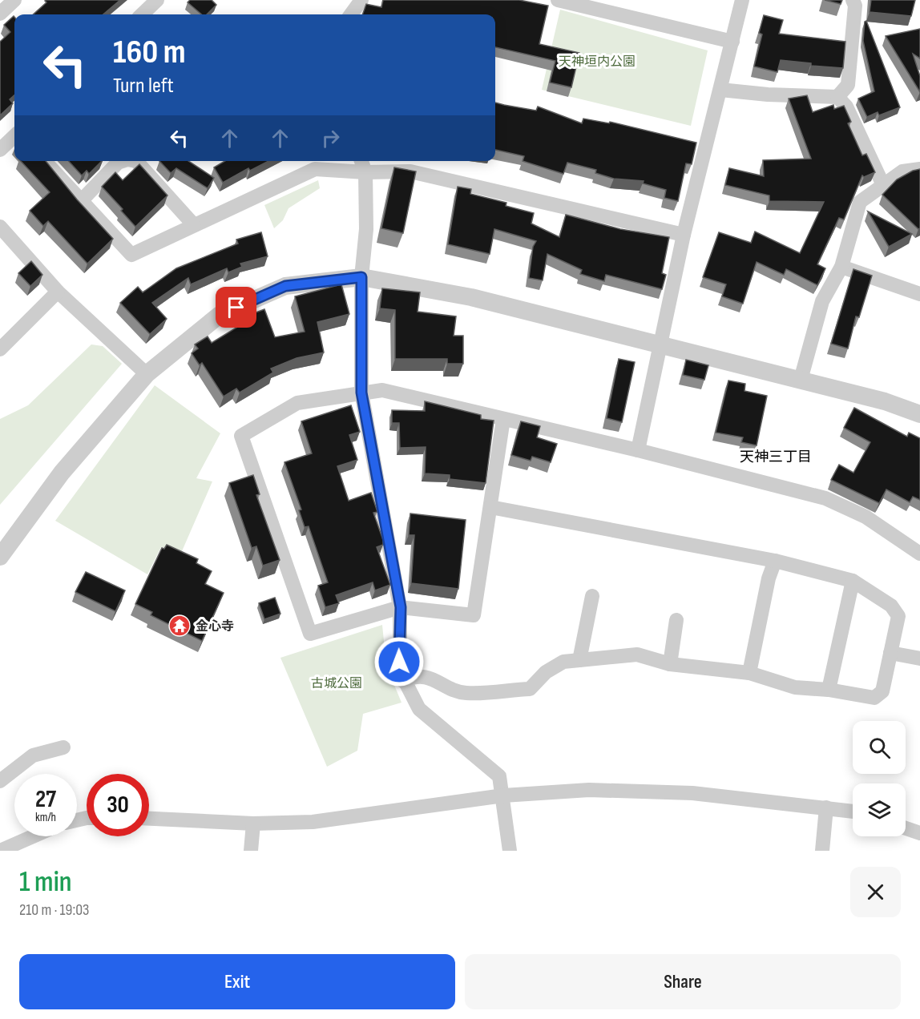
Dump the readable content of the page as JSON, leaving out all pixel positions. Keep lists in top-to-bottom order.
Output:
{
  "districts": ["天神三丁目"],
  "parks": ["天神垣内公園", "古城公園"],
  "places": {
    "temple": ["金心寺"]
  },
  "page": {
    "turn": ["160 m", "Turn left"],
    "speed": "27 km/h",
    "limit": "30",
    "heading": ["1 min", "210 m · 19:03"],
    "buttons": ["Exit", "Share"]
  }
}
